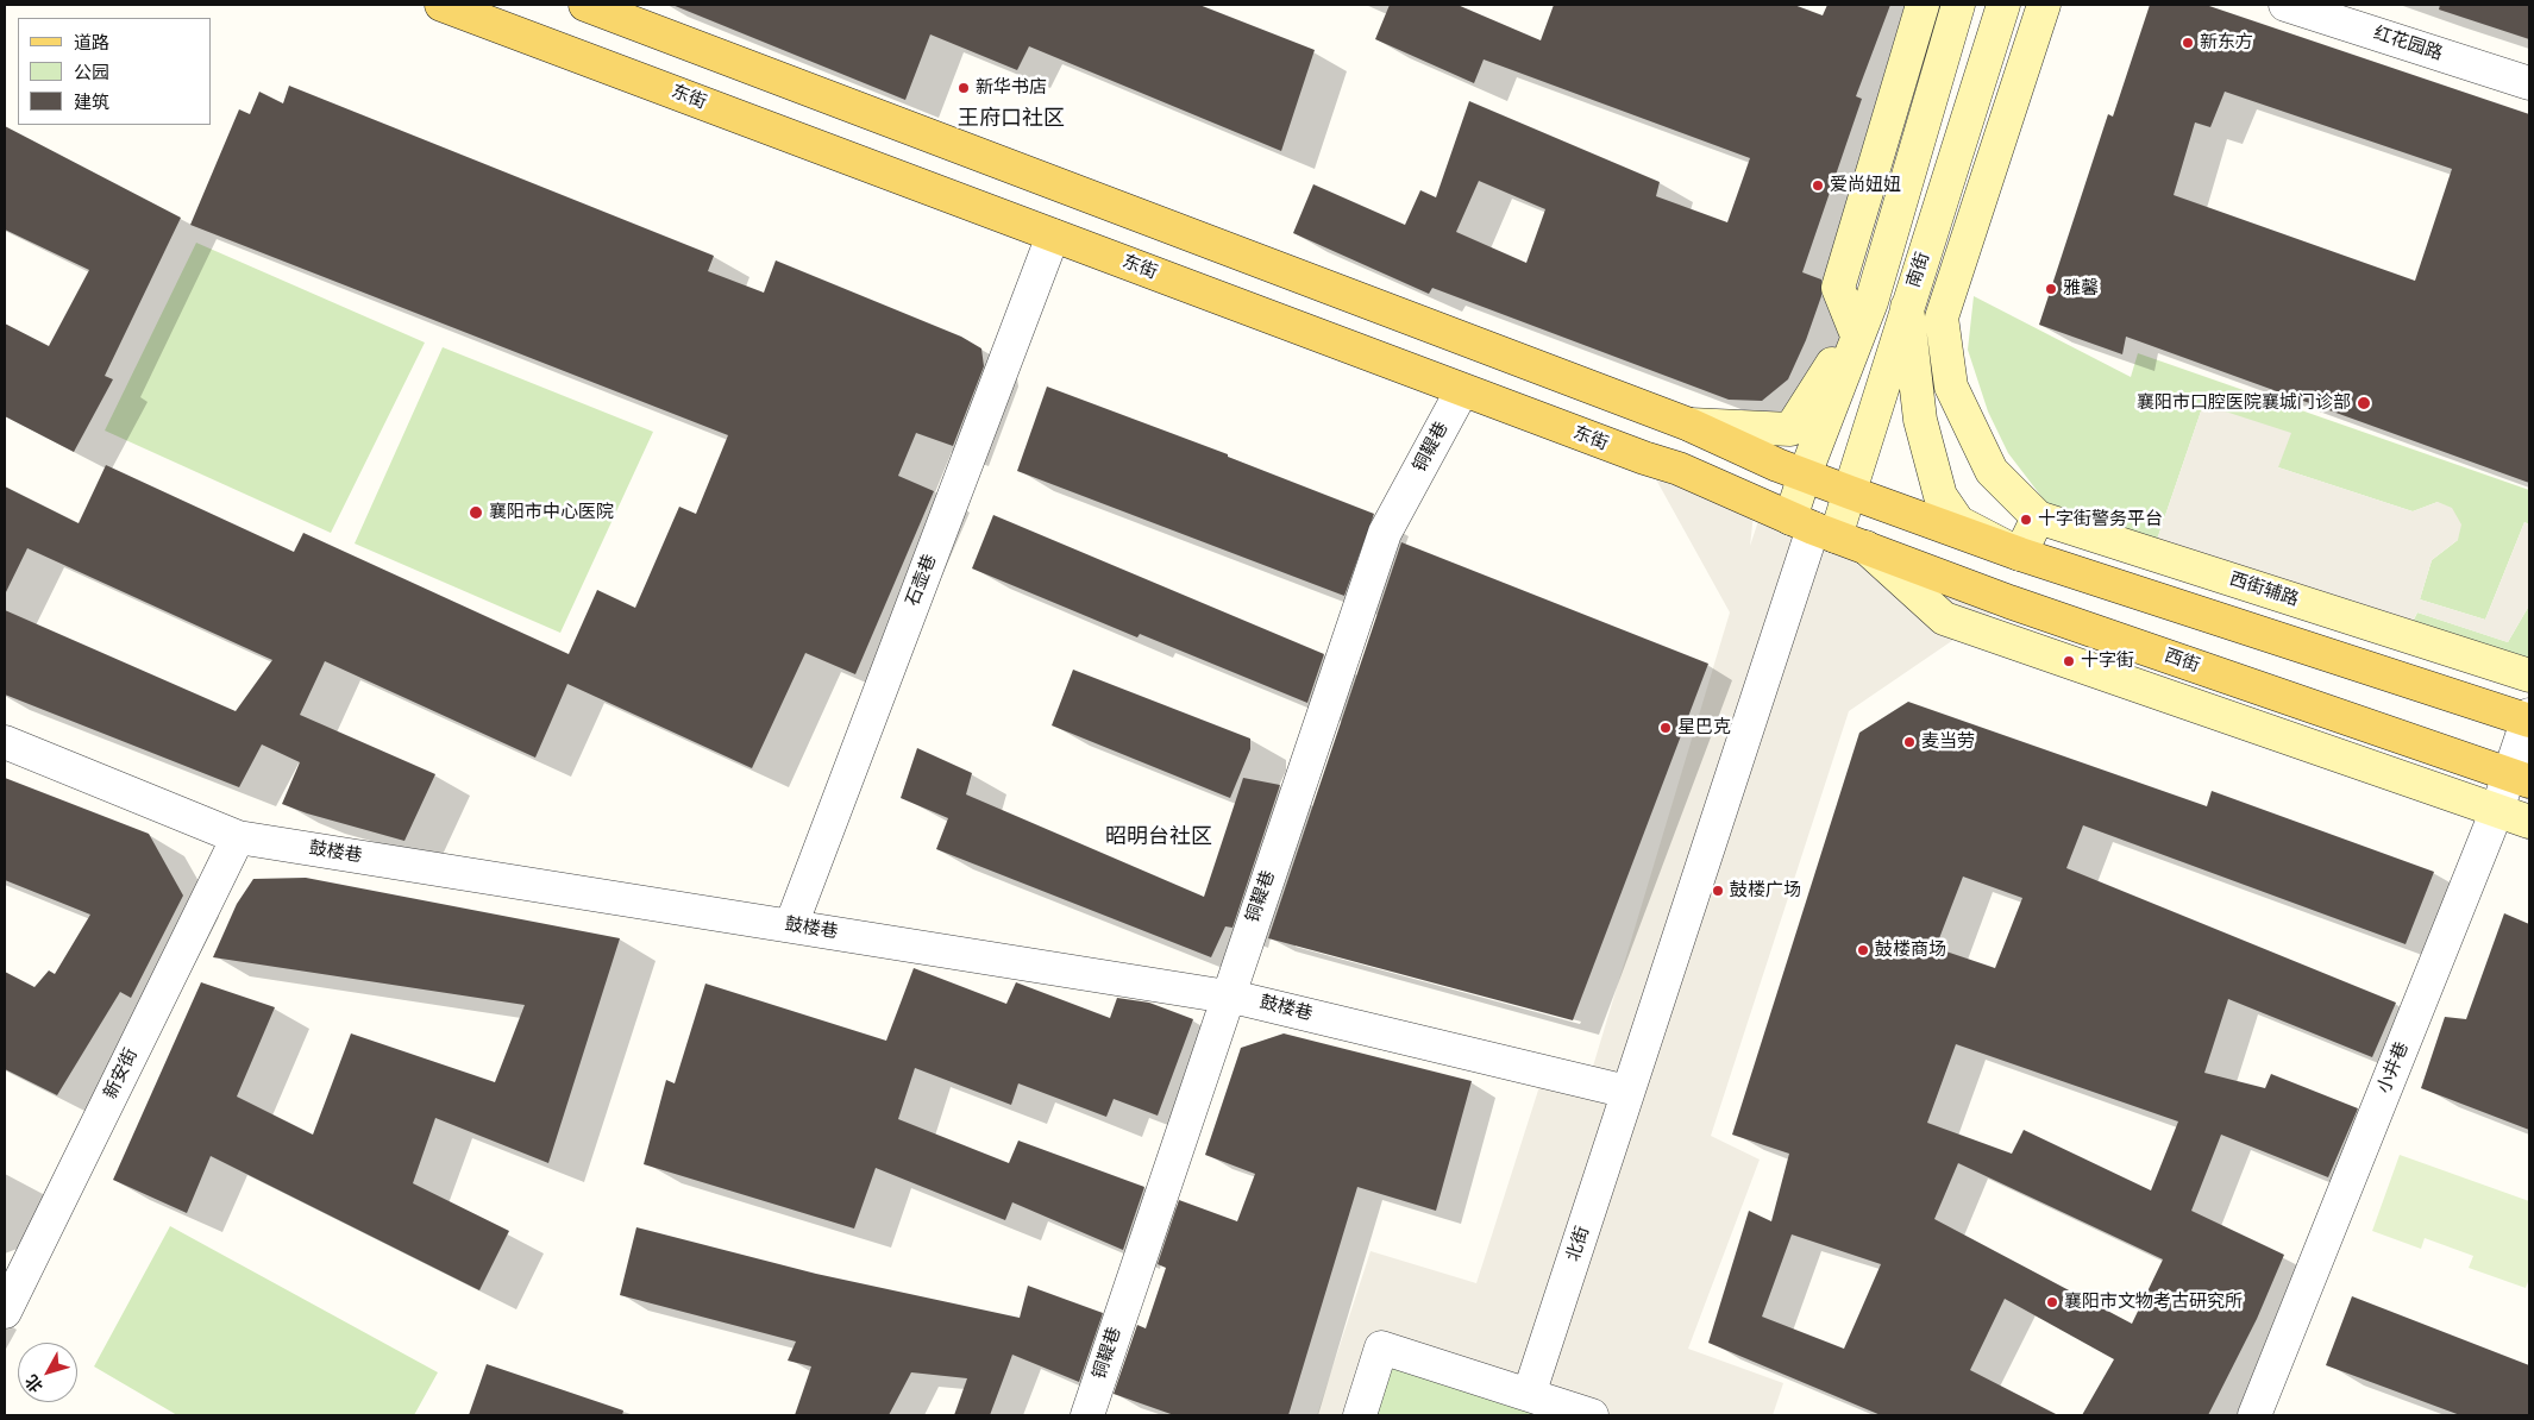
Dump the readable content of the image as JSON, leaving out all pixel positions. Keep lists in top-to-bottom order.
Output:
{
  "streets": {
    "main road": ["东街", "西街"],
    "street": [
      "红花园路",
      "南街",
      "铜鞮巷",
      "石壶巷",
      "西街辅路",
      "鼓楼巷",
      "小井巷",
      "新安街",
      "北街"
    ]
  },
  "crossings": [
    ["东街", "南街"],
    ["东街", "铜鞮巷"],
    ["东街", "石壶巷"],
    ["东街", "西街"],
    ["东街", "北街"],
    ["南街", "西街"],
    ["南街", "北街"],
    ["铜鞮巷", "鼓楼巷"],
    ["石壶巷", "鼓楼巷"],
    ["西街", "小井巷"],
    ["西街", "北街"],
    ["鼓楼巷", "新安街"],
    ["鼓楼巷", "北街"]
  ],
  "districts": ["王府口社区", "昭明台社区"],
  "places": [
    "新东方",
    "新华书店",
    "爱尚妞妞",
    "雅馨",
    "襄阳市口腔医院襄城门诊部",
    "襄阳市中心医院",
    "十字街警务平台",
    "十字街",
    "星巴克",
    "麦当劳",
    "鼓楼广场",
    "鼓楼商场",
    "襄阳市文物考古研究所"
  ],
  "legend": ["道路", "公园", "建筑"],
  "north": "bottom left"
}
